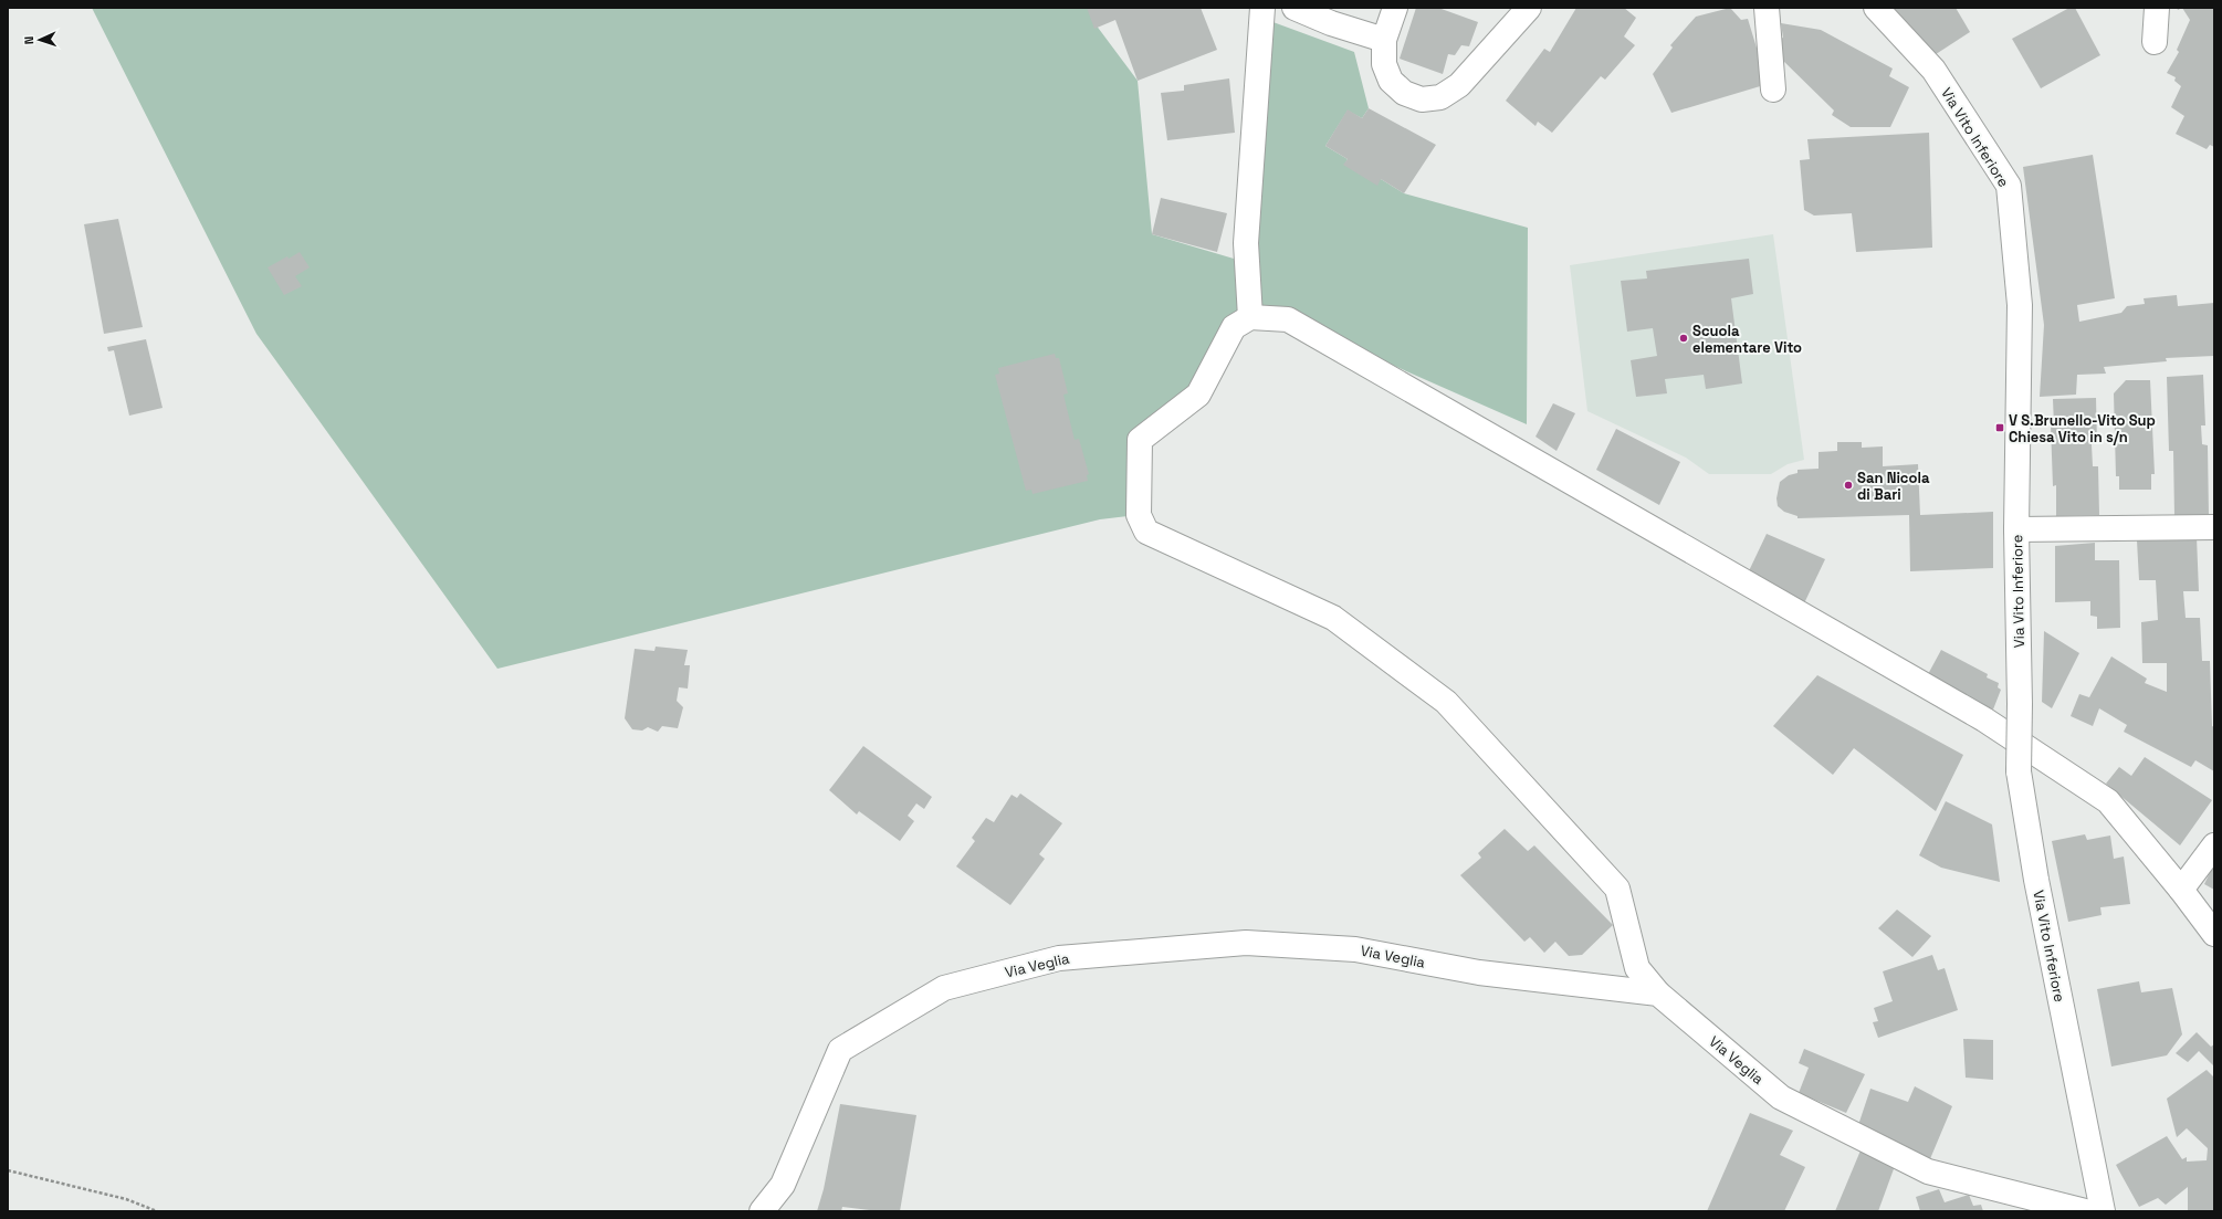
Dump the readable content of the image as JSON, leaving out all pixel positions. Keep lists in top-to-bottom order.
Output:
{
  "streets": {
    "street": ["Via Vito Inferiore", "Via Veglia"]
  },
  "places": {
    "other": ["Scuola elementare Vito", "San Nicola di Bari"],
    "transit": ["V S.Brunello-Vito Sup Chiesa Vito in s/n"]
  },
  "north": "left"
}
